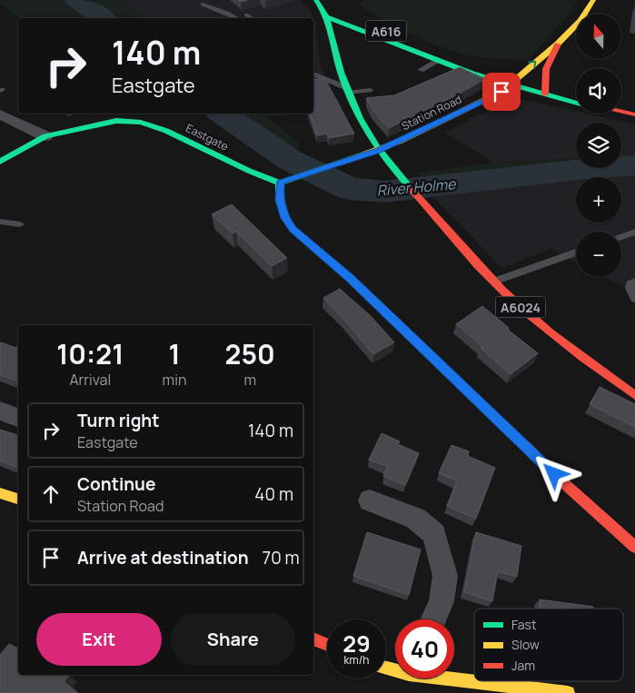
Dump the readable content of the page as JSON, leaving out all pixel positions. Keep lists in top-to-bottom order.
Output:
{
  "streets": {
    "street": [
      "A616",
      "Station Road",
      "Eastgate",
      "A6024"
    ]
  },
  "crossings": [
    ["A616", "Station Road"],
    ["A616", "A6024"],
    ["Station Road", "A6024"]
  ],
  "water": ["River Holme"],
  "legend": ["Fast", "Slow", "Jam"],
  "north": "top",
  "page": {
    "map_buttons": ["+", "−"],
    "turn": ["140 m", "Eastgate"],
    "eta": [
      "10:21",
      "Arrival",
      "1",
      "min",
      "250",
      "m"
    ],
    "list": [
      {
        "name": "Turn right",
        "note": "Eastgate",
        "value": "140 m"
      },
      {
        "name": "Continue",
        "note": "Station Road",
        "value": "40 m"
      },
      {
        "name": "Arrive at destination",
        "value": "70 m"
      }
    ],
    "buttons": ["Exit", "Share"],
    "speed": "29 km/h",
    "limit": "40"
  }
}
